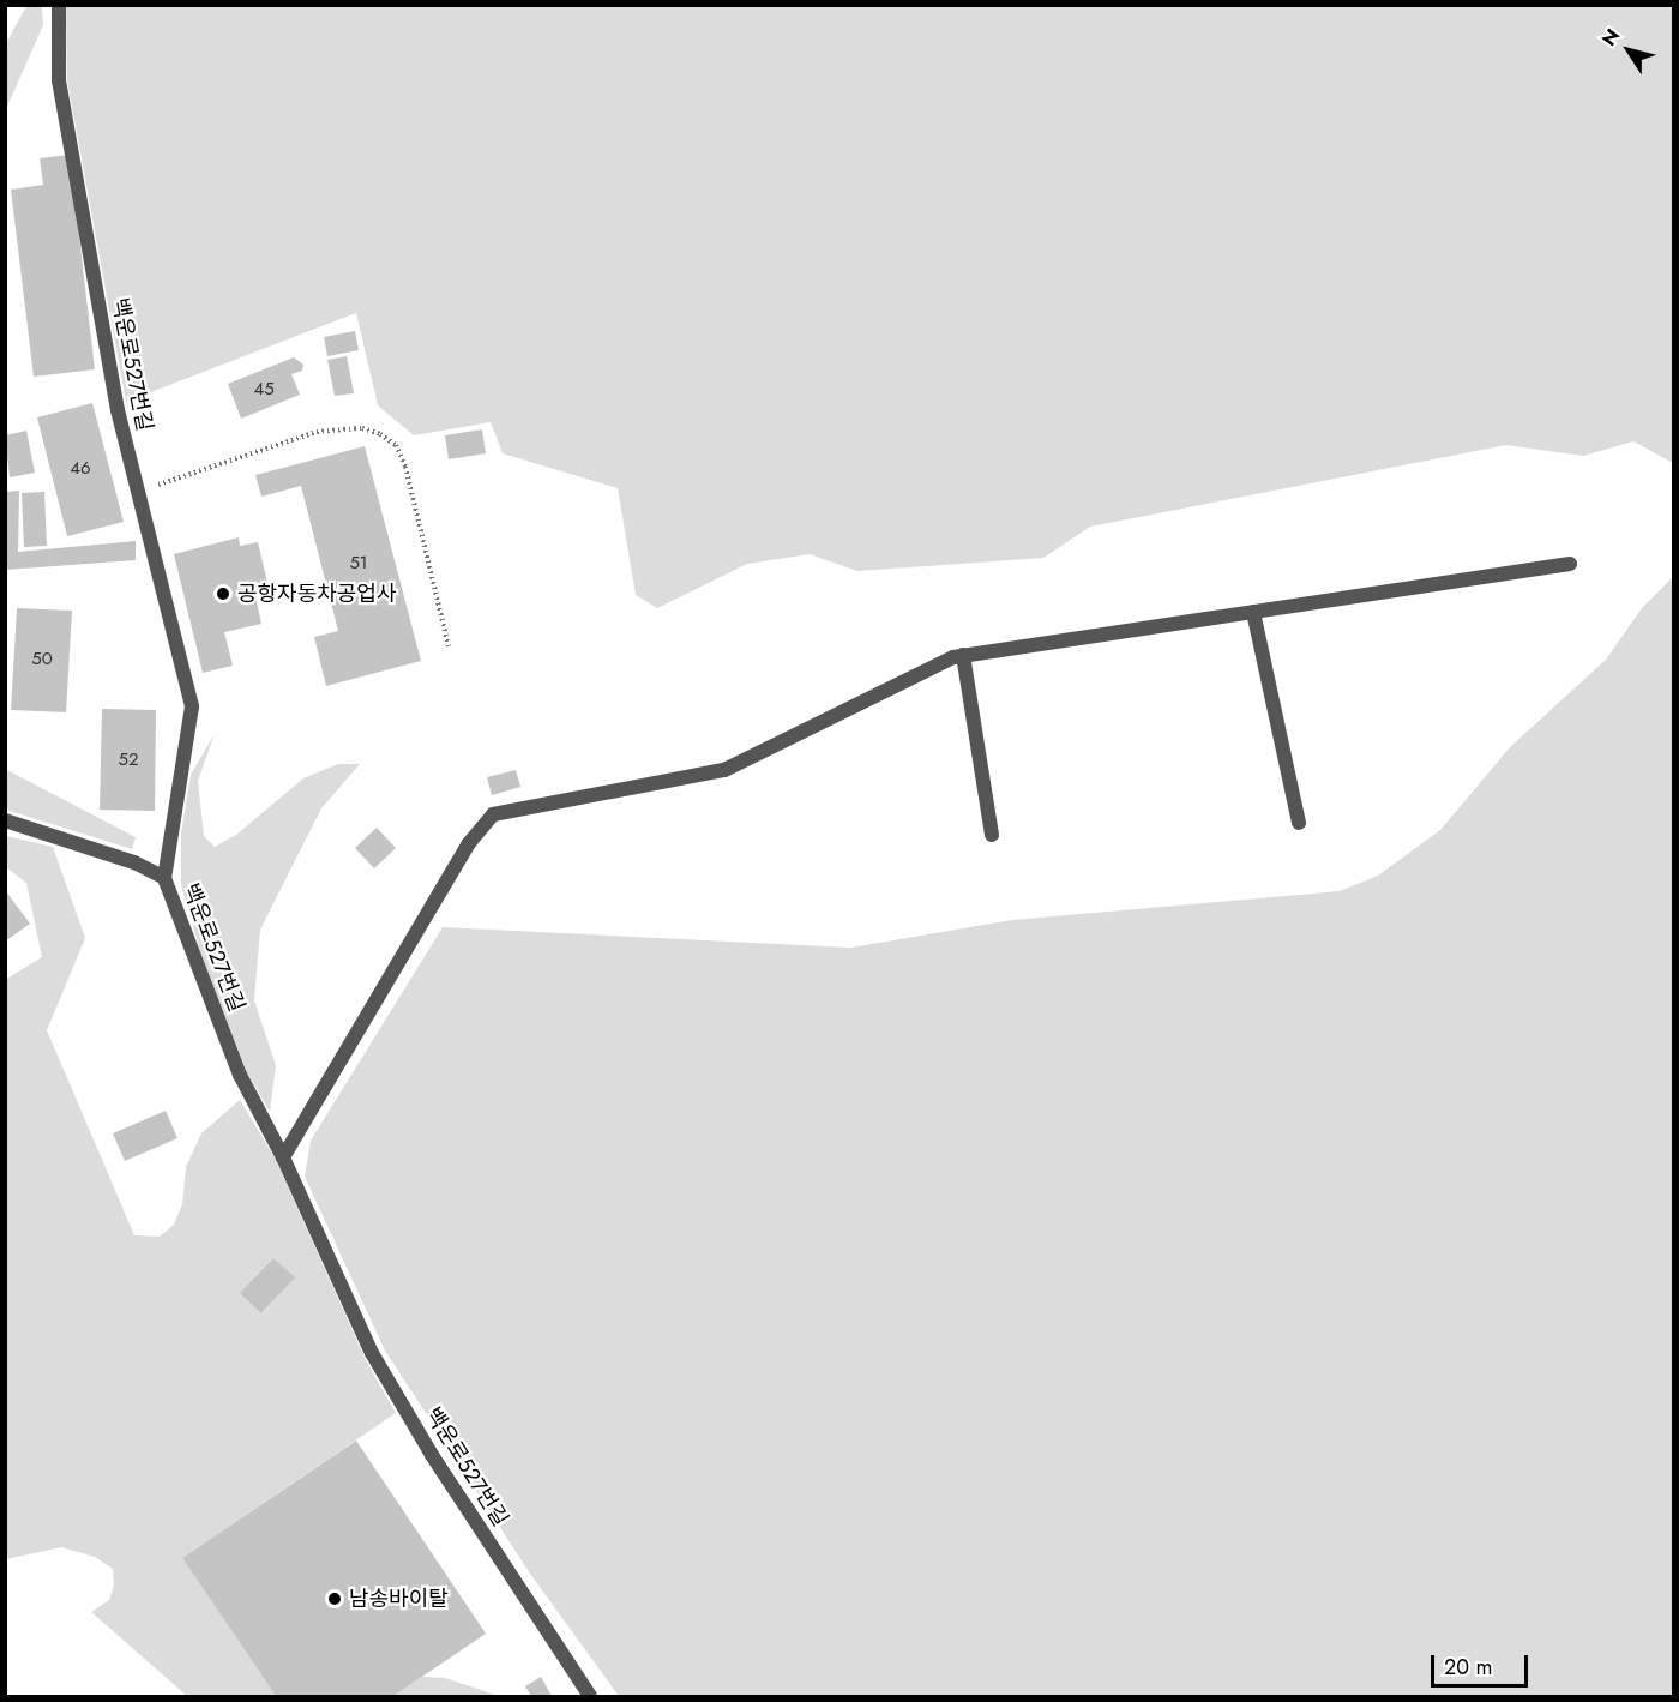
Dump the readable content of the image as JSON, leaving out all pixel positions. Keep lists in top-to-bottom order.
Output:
{
  "streets": {
    "street": ["백운로527번길"]
  },
  "places": ["공항자동차공업사", "남송바이탈"],
  "house_numbers": [
    "45",
    "46",
    "51",
    "50",
    "52"
  ],
  "scale_bar": "20 m",
  "north": "top left"
}
